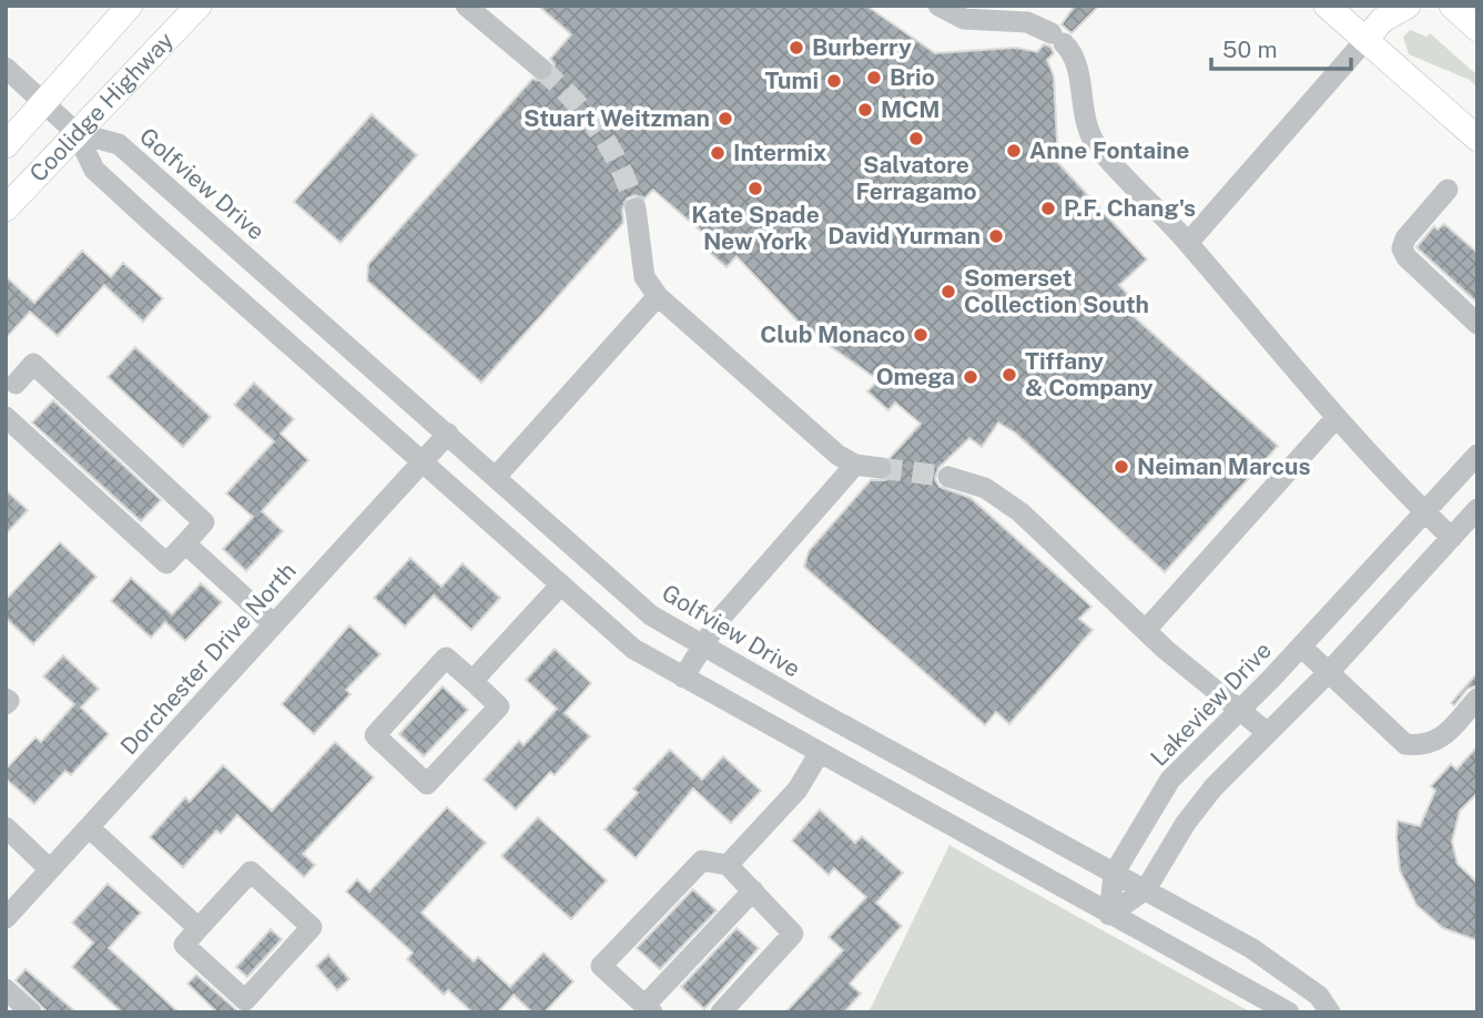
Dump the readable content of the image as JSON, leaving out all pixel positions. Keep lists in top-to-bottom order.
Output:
{
  "streets": {
    "main road": ["Coolidge Highway"],
    "street": ["Golfview Drive", "Dorchester Drive North", "Lakeview Drive"]
  },
  "crossings": [
    ["Coolidge Highway", "Golfview Drive"],
    ["Golfview Drive", "Dorchester Drive North"],
    ["Golfview Drive", "Lakeview Drive"]
  ],
  "places": [
    "Burberry",
    "Brio",
    "Tumi",
    "MCM",
    "Stuart Weitzman",
    "Salvatore Ferragamo",
    "Anne Fontaine",
    "Intermix",
    "Kate Spade New York",
    "P.F. Chang's",
    "David Yurman",
    "Somerset Collection South",
    "Club Monaco",
    "Tiffany & Company",
    "Omega",
    "Neiman Marcus"
  ],
  "scale_bar": "50 m"
}
